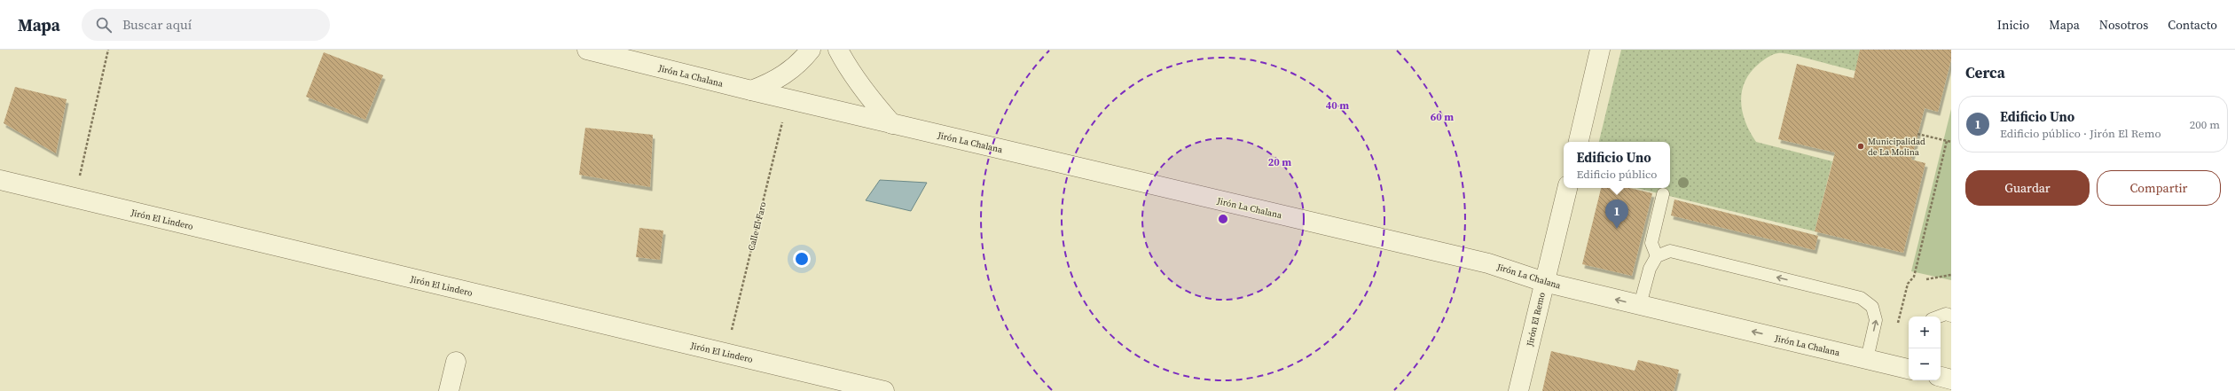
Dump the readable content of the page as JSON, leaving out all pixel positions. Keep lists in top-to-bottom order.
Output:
{
  "streets": {
    "street": ["Jirón La Chalana", "Jirón El Lindero", "Jirón El Remo"],
    "path": ["Calle El Faro"]
  },
  "crossings": [
    ["Jirón La Chalana", "Calle El Faro"],
    ["Jirón La Chalana", "Jirón El Remo"],
    ["Jirón El Lindero", "Calle El Faro"]
  ],
  "places": ["Municipalidad de La Molina"],
  "page": {
    "header": "Mapa",
    "search": "Buscar aquí",
    "nav": [
      "Inicio",
      "Mapa",
      "Nosotros",
      "Contacto"
    ],
    "heading": "Cerca",
    "list": [
      {
        "mark": "1",
        "name": "Edificio Uno",
        "note": "Edificio público · Jirón El Remo",
        "value": "200 m"
      }
    ],
    "popup": ["Edificio Uno", "Edificio público"],
    "buttons": ["Guardar", "Compartir"],
    "pins": "1",
    "map_buttons": ["+", "−"]
  },
  "rings": ["40 m", "60 m", "20 m"]
}
